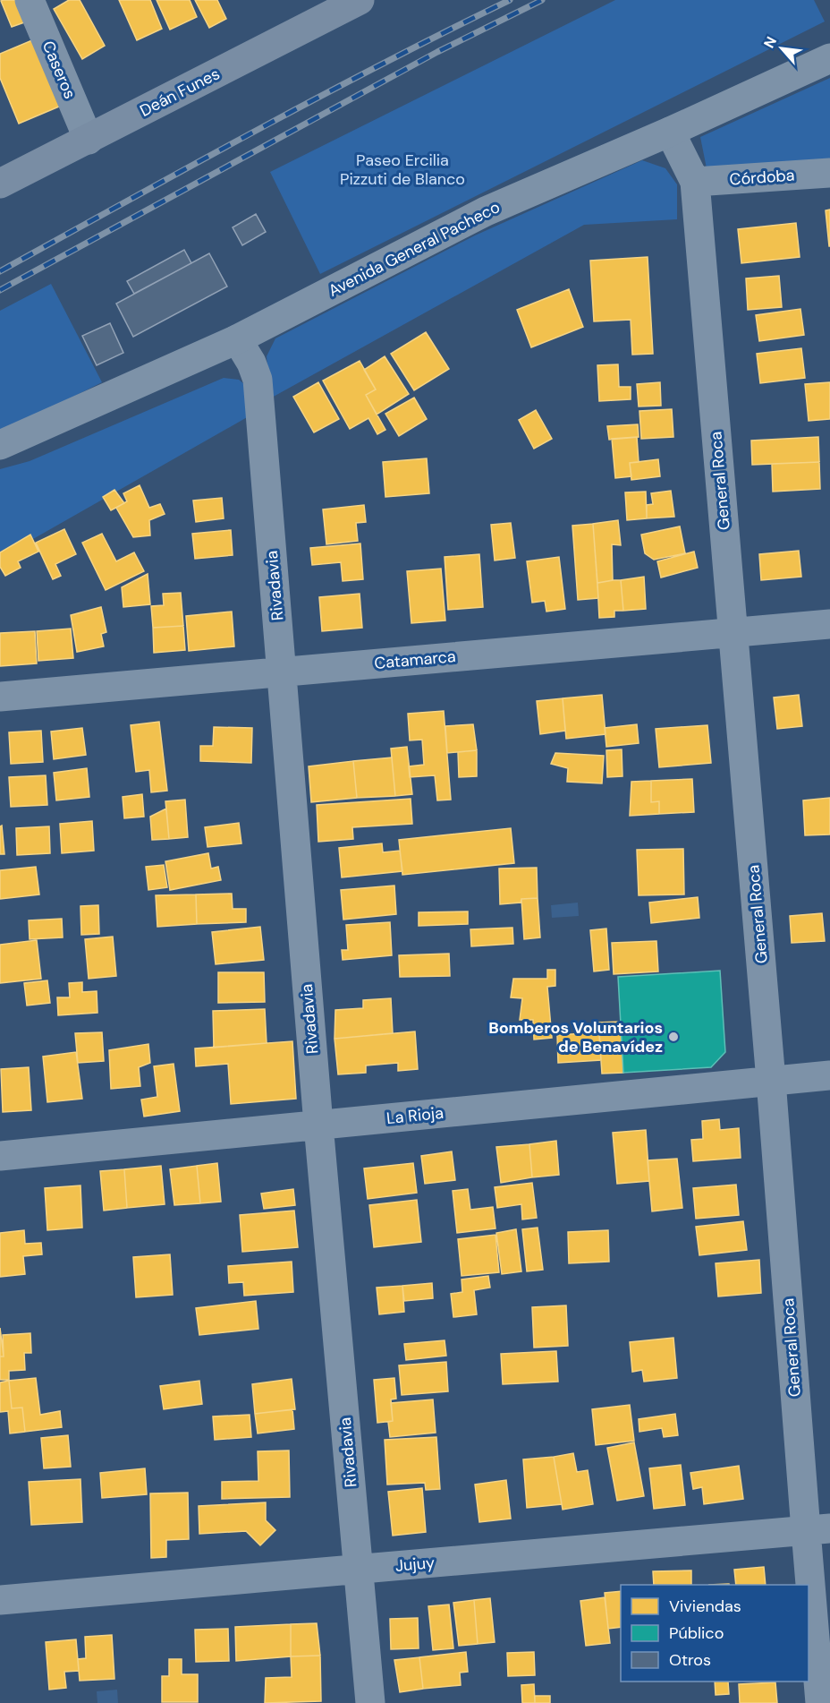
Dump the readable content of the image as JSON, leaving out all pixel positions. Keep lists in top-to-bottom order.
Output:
{
  "streets": {
    "main road": ["Deán Funes"],
    "street": [
      "Caseros",
      "Córdoba",
      "Avenida General Pacheco",
      "General Roca",
      "Rivadavia",
      "Catamarca",
      "La Rioja",
      "Jujuy"
    ]
  },
  "crossings": [
    ["Caseros", "Deán Funes"],
    ["Córdoba", "General Roca"],
    ["Avenida General Pacheco", "General Roca"],
    ["Avenida General Pacheco", "Rivadavia"],
    ["General Roca", "Catamarca"],
    ["General Roca", "La Rioja"],
    ["General Roca", "Jujuy"],
    ["Rivadavia", "Catamarca"],
    ["Rivadavia", "La Rioja"],
    ["Rivadavia", "Jujuy"]
  ],
  "parks": ["Paseo Ercilia Pizzuti de Blanco"],
  "places": ["Bomberos Voluntarios de Benavídez"],
  "legend": ["Viviendas", "Público", "Otros"],
  "north": "top left"
}
